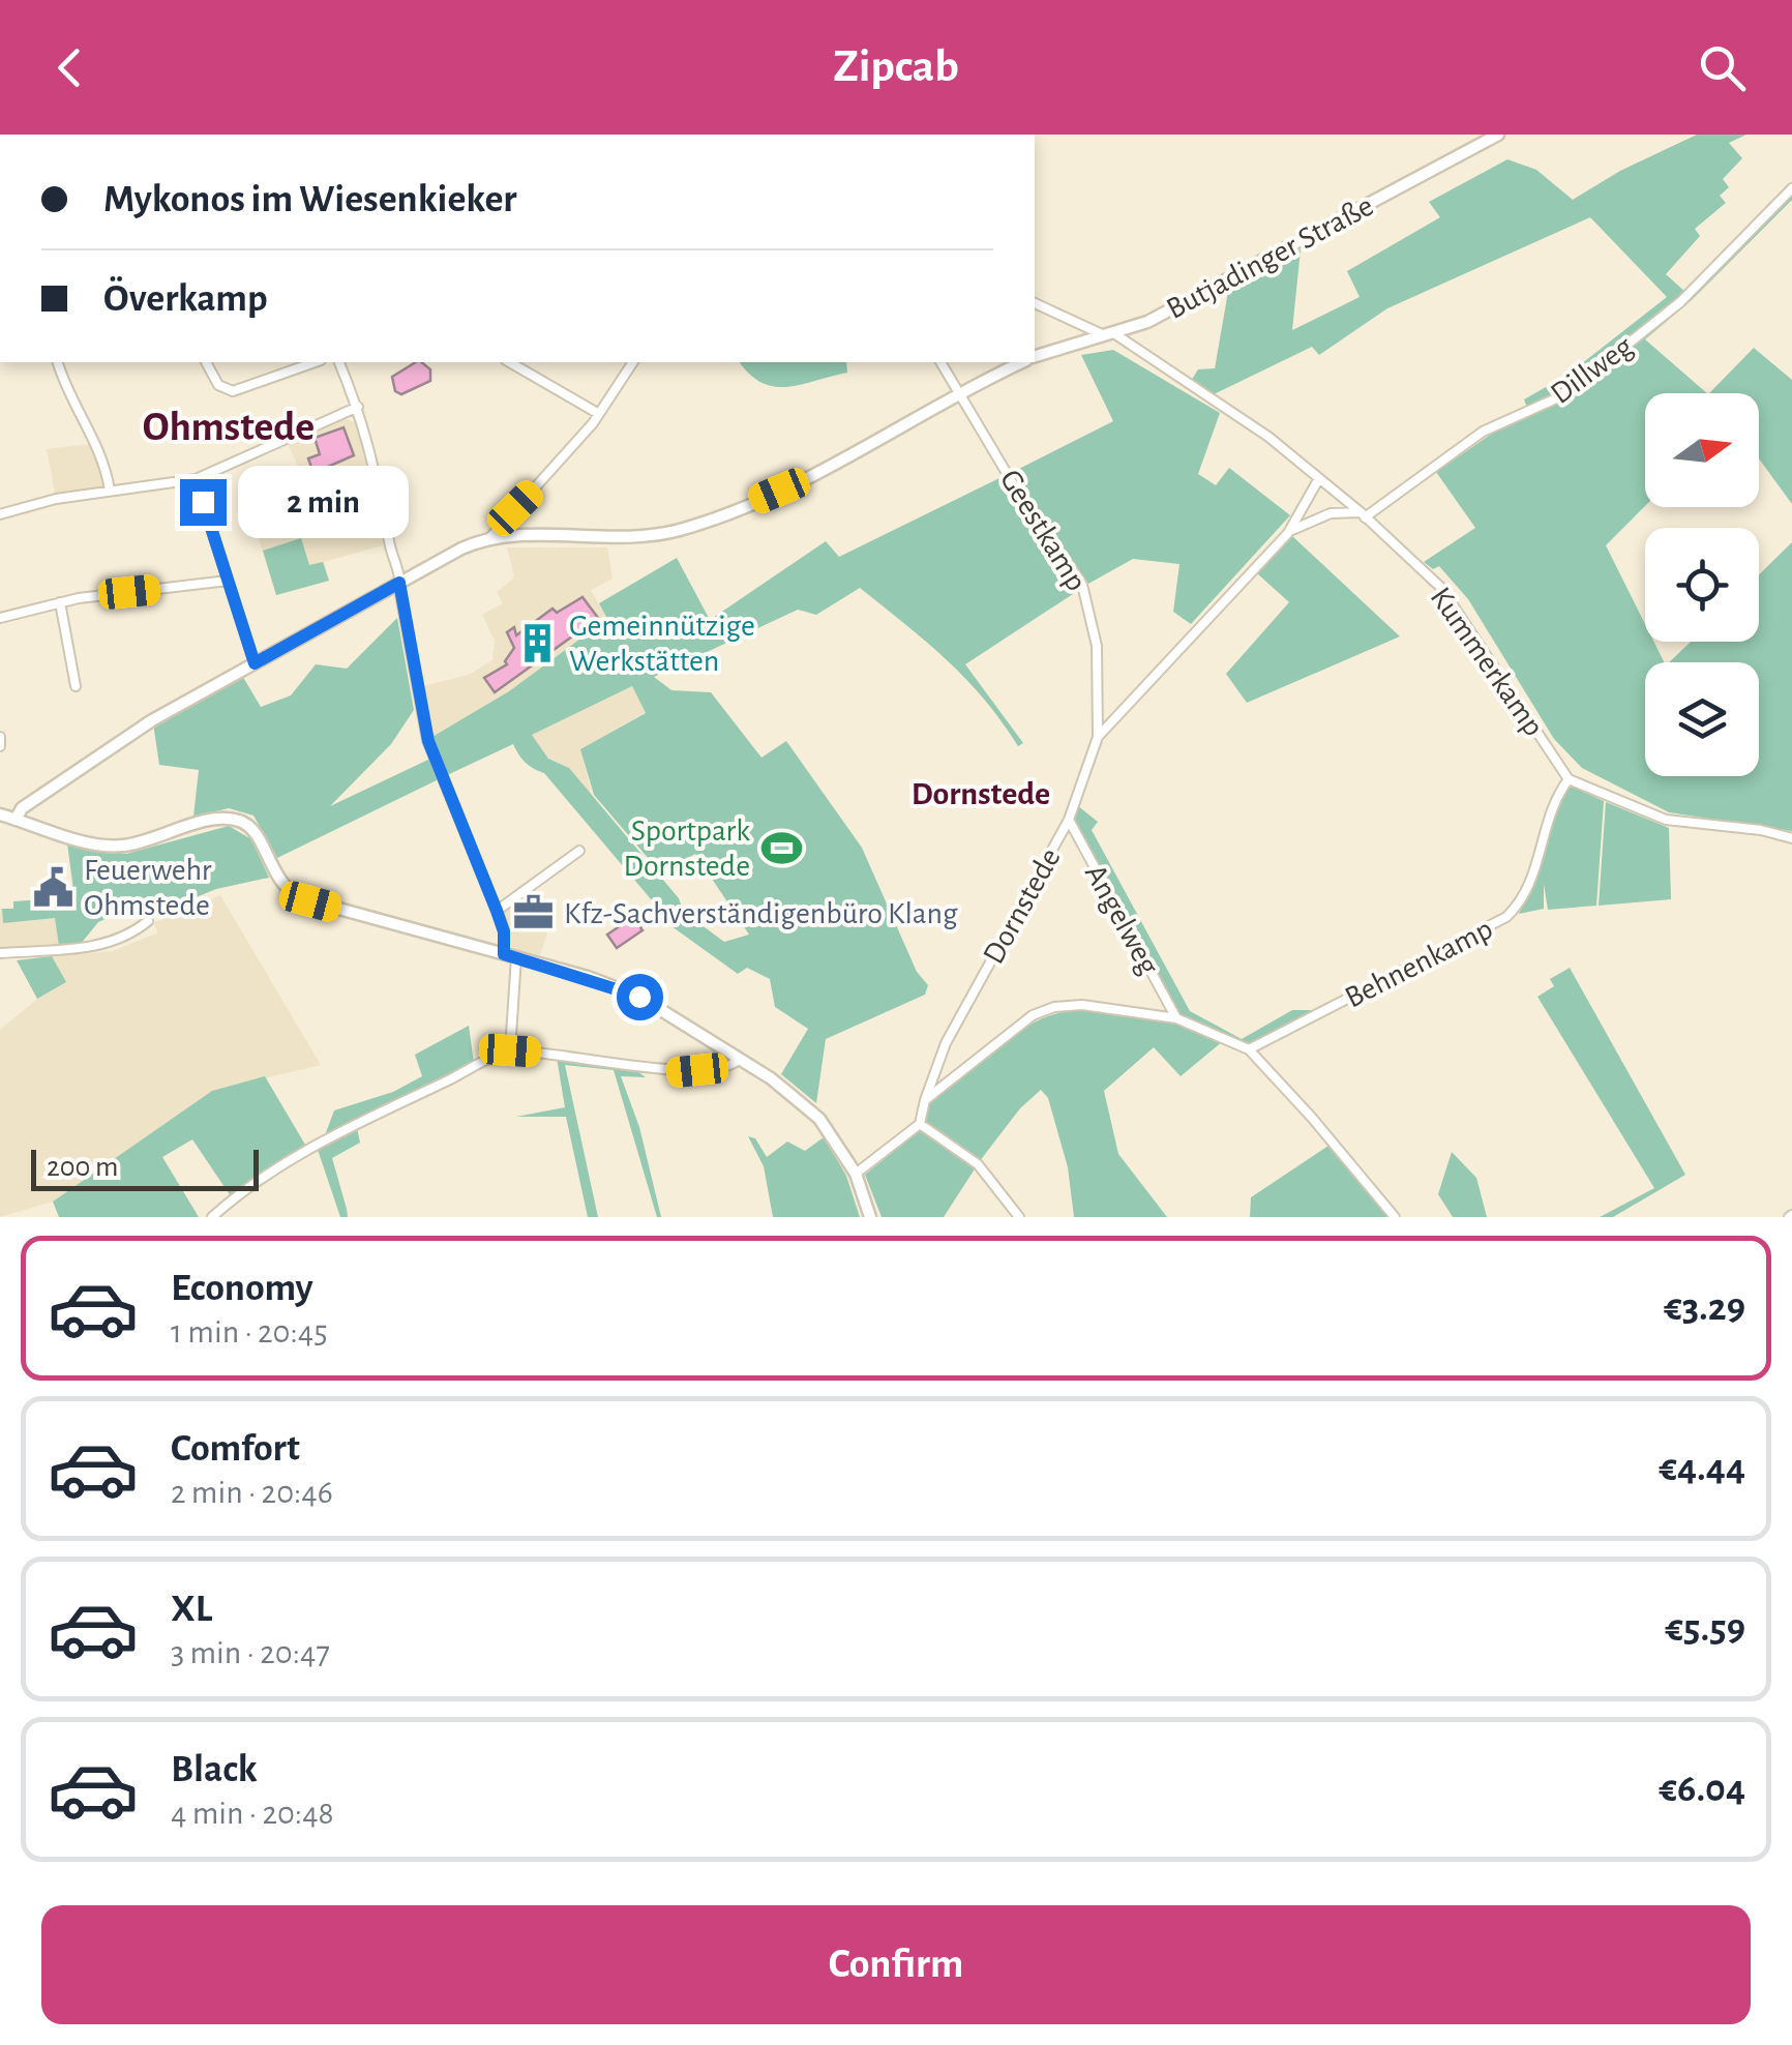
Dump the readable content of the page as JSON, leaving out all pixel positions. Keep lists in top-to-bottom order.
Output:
{
  "streets": {
    "street": [
      "Butjadinger Straße",
      "Dillweg",
      "Geestkamp",
      "Kummerkamp",
      "Dornstede",
      "Angelweg",
      "Behnenkamp"
    ]
  },
  "crossings": [
    ["Butjadinger Straße", "Geestkamp"],
    ["Butjadinger Straße", "Kummerkamp"],
    ["Dillweg", "Kummerkamp"],
    ["Dillweg", "Dornstede"],
    ["Geestkamp", "Dornstede"],
    ["Kummerkamp", "Dornstede"],
    ["Kummerkamp", "Behnenkamp"],
    ["Dornstede", "Angelweg"]
  ],
  "districts": ["Ohmstede", "Dornstede"],
  "places": {
    "building": ["Gemeinnützige Werkstätten"],
    "sports": ["Sportpark Dornstede"],
    "public building": ["Feuerwehr Ohmstede"],
    "office": ["Kfz-Sachverständigenbüro Klang"]
  },
  "scale_bar": "200 m",
  "north": "right",
  "page": {
    "header": "Zipcab",
    "banner": ["Mykonos im Wiesenkieker", "Överkamp"],
    "bubble": "2 min",
    "scale": "200 m",
    "list": [
      {
        "name": "Economy",
        "note": "1 min · 20:45",
        "value": "€3.29"
      },
      {
        "name": "Comfort",
        "note": "2 min · 20:46",
        "value": "€4.44"
      },
      {
        "name": "XL",
        "note": "3 min · 20:47",
        "value": "€5.59"
      },
      {
        "name": "Black",
        "note": "4 min · 20:48",
        "value": "€6.04"
      }
    ],
    "buttons": "Confirm"
  }
}
